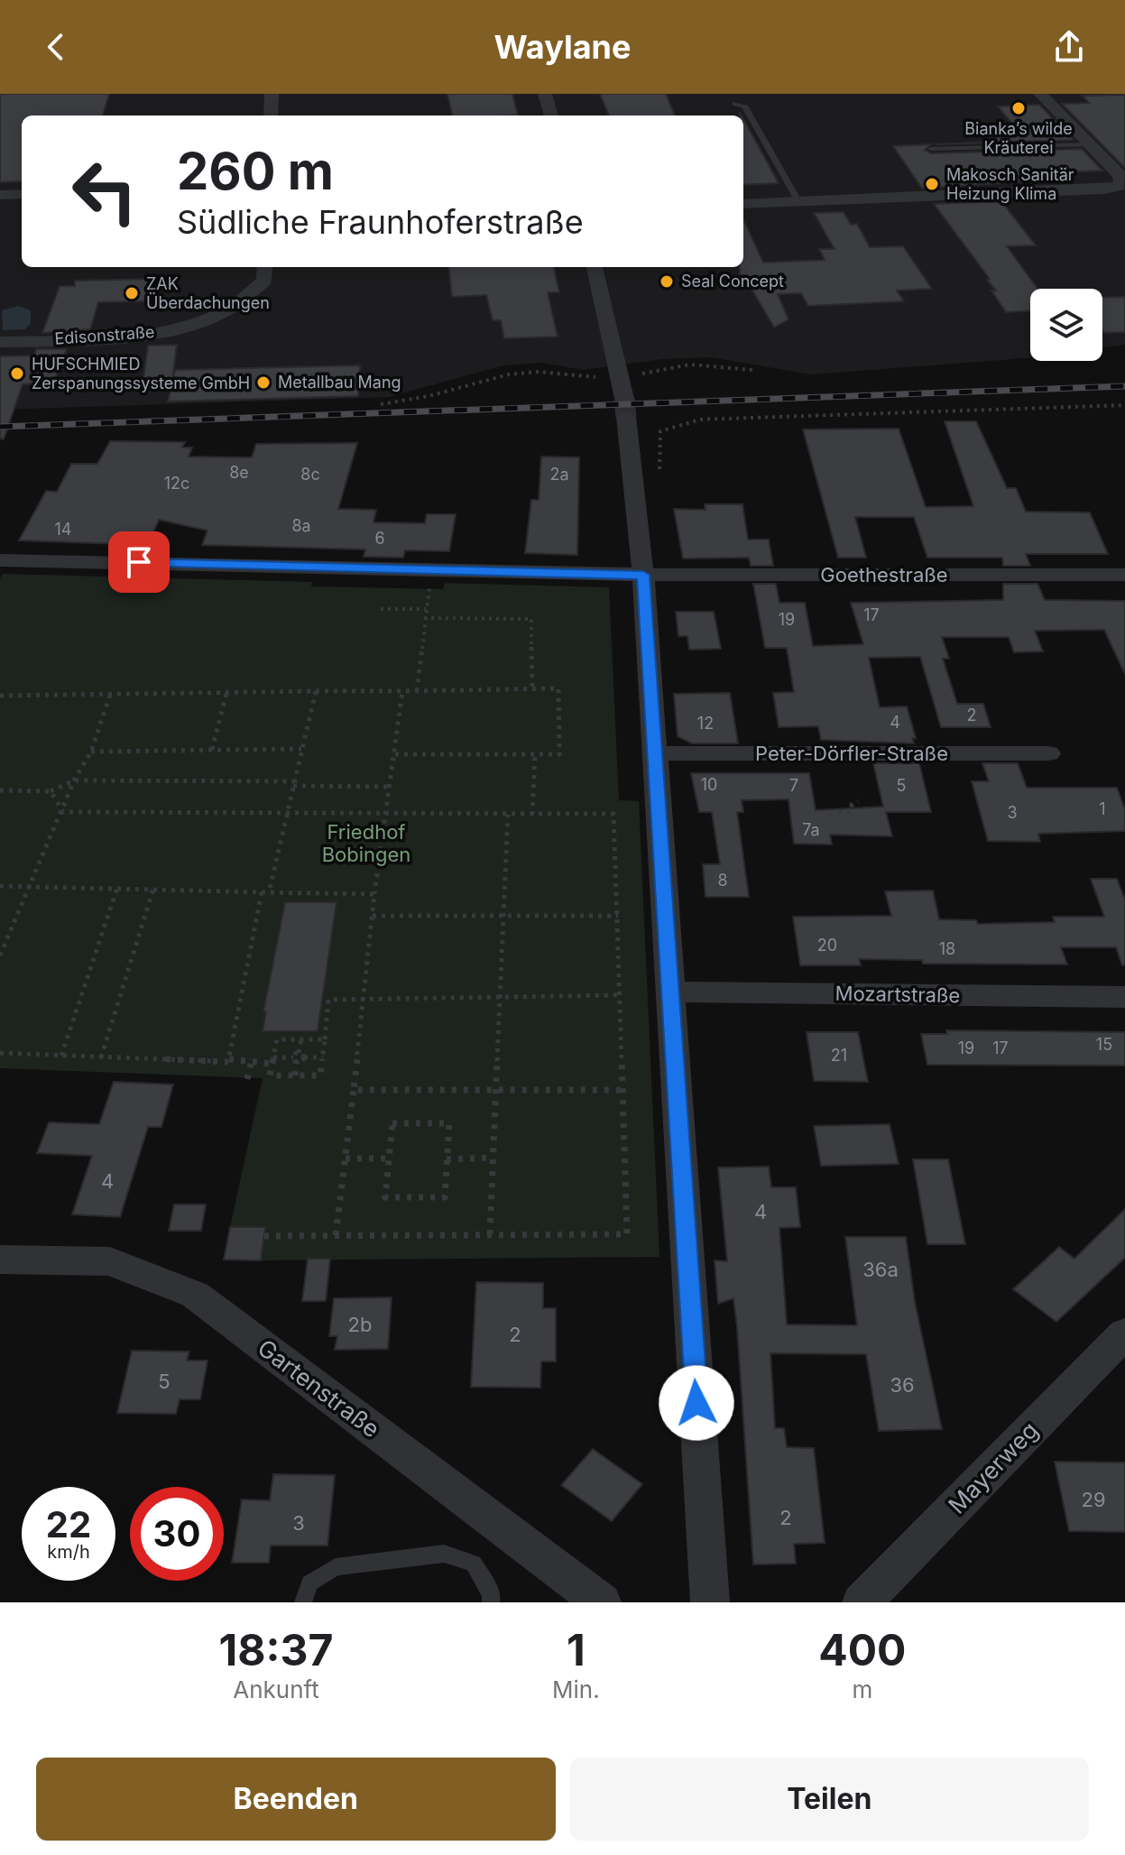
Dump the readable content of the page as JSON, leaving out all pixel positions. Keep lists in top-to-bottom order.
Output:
{
  "streets": {
    "street": [
      "Edisonstraße",
      "Goethestraße",
      "Peter-Dörfler-Straße",
      "Mozartstraße",
      "Gartenstraße",
      "Mayerweg"
    ]
  },
  "parks": ["Friedhof Bobingen"],
  "places": [
    "Bianka’s wilde Kräuterei",
    "Makosch Sanitär Heizung Klima",
    "Seal Concept",
    "ZAK Überdachungen",
    "HUFSCHMIED Zerspanungssysteme GmbH",
    "Metallbau Mang"
  ],
  "house_numbers": [
    "8e",
    "8c",
    "2a",
    "12c",
    "8a",
    "14",
    "6",
    "17",
    "19",
    "2",
    "4",
    "12",
    "10",
    "7",
    "5",
    "1",
    "3",
    "7a",
    "8",
    "20",
    "18",
    "15",
    "19",
    "17",
    "21",
    "4",
    "4",
    "36a",
    "2b",
    "2",
    "5",
    "36",
    "29",
    "2",
    "3"
  ],
  "page": {
    "header": "Waylane",
    "turn": ["260 m", "Südliche Fraunhoferstraße"],
    "speed": "22 km/h",
    "limit": "30",
    "eta": [
      "18:37",
      "Ankunft",
      "1",
      "Min.",
      "400",
      "m"
    ],
    "buttons": ["Beenden", "Teilen"]
  }
}
